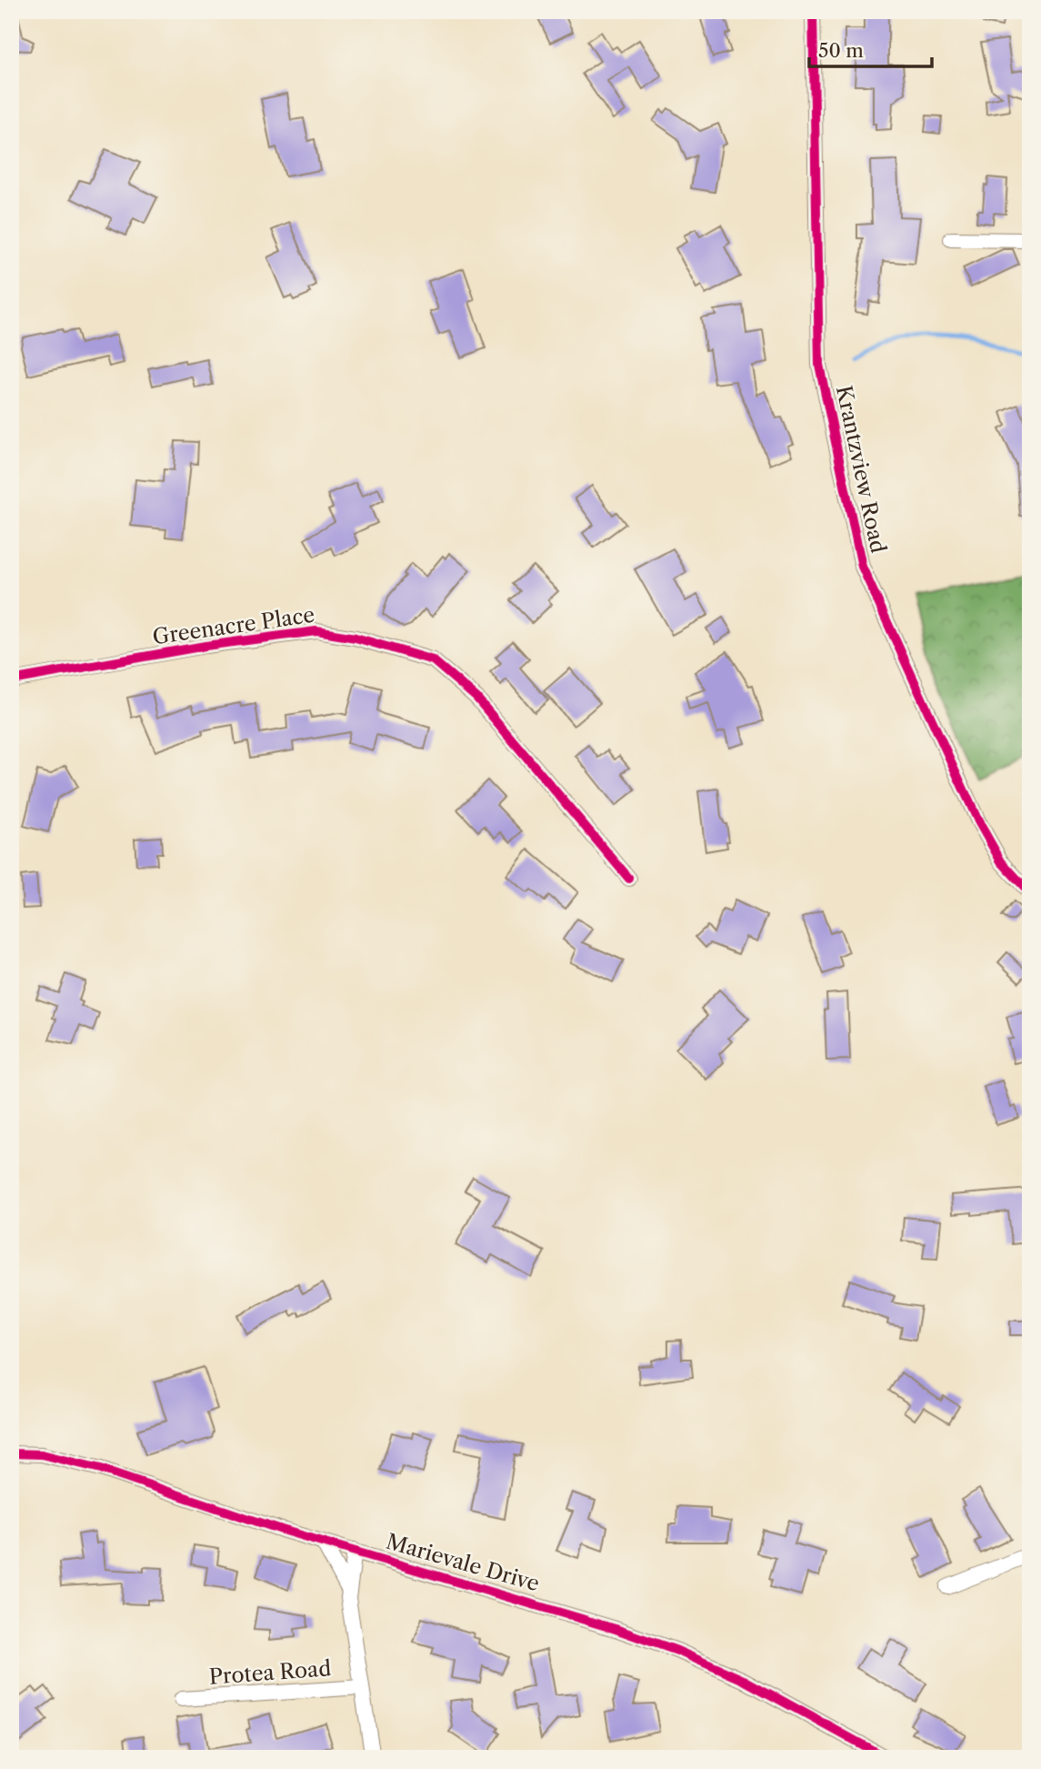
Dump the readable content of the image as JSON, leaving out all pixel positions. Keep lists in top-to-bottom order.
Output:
{
  "streets": {
    "street": [
      "Krantzview Road",
      "Greenacre Place",
      "Marievale Drive",
      "Protea Road"
    ]
  },
  "scale_bar": "50 m"
}
